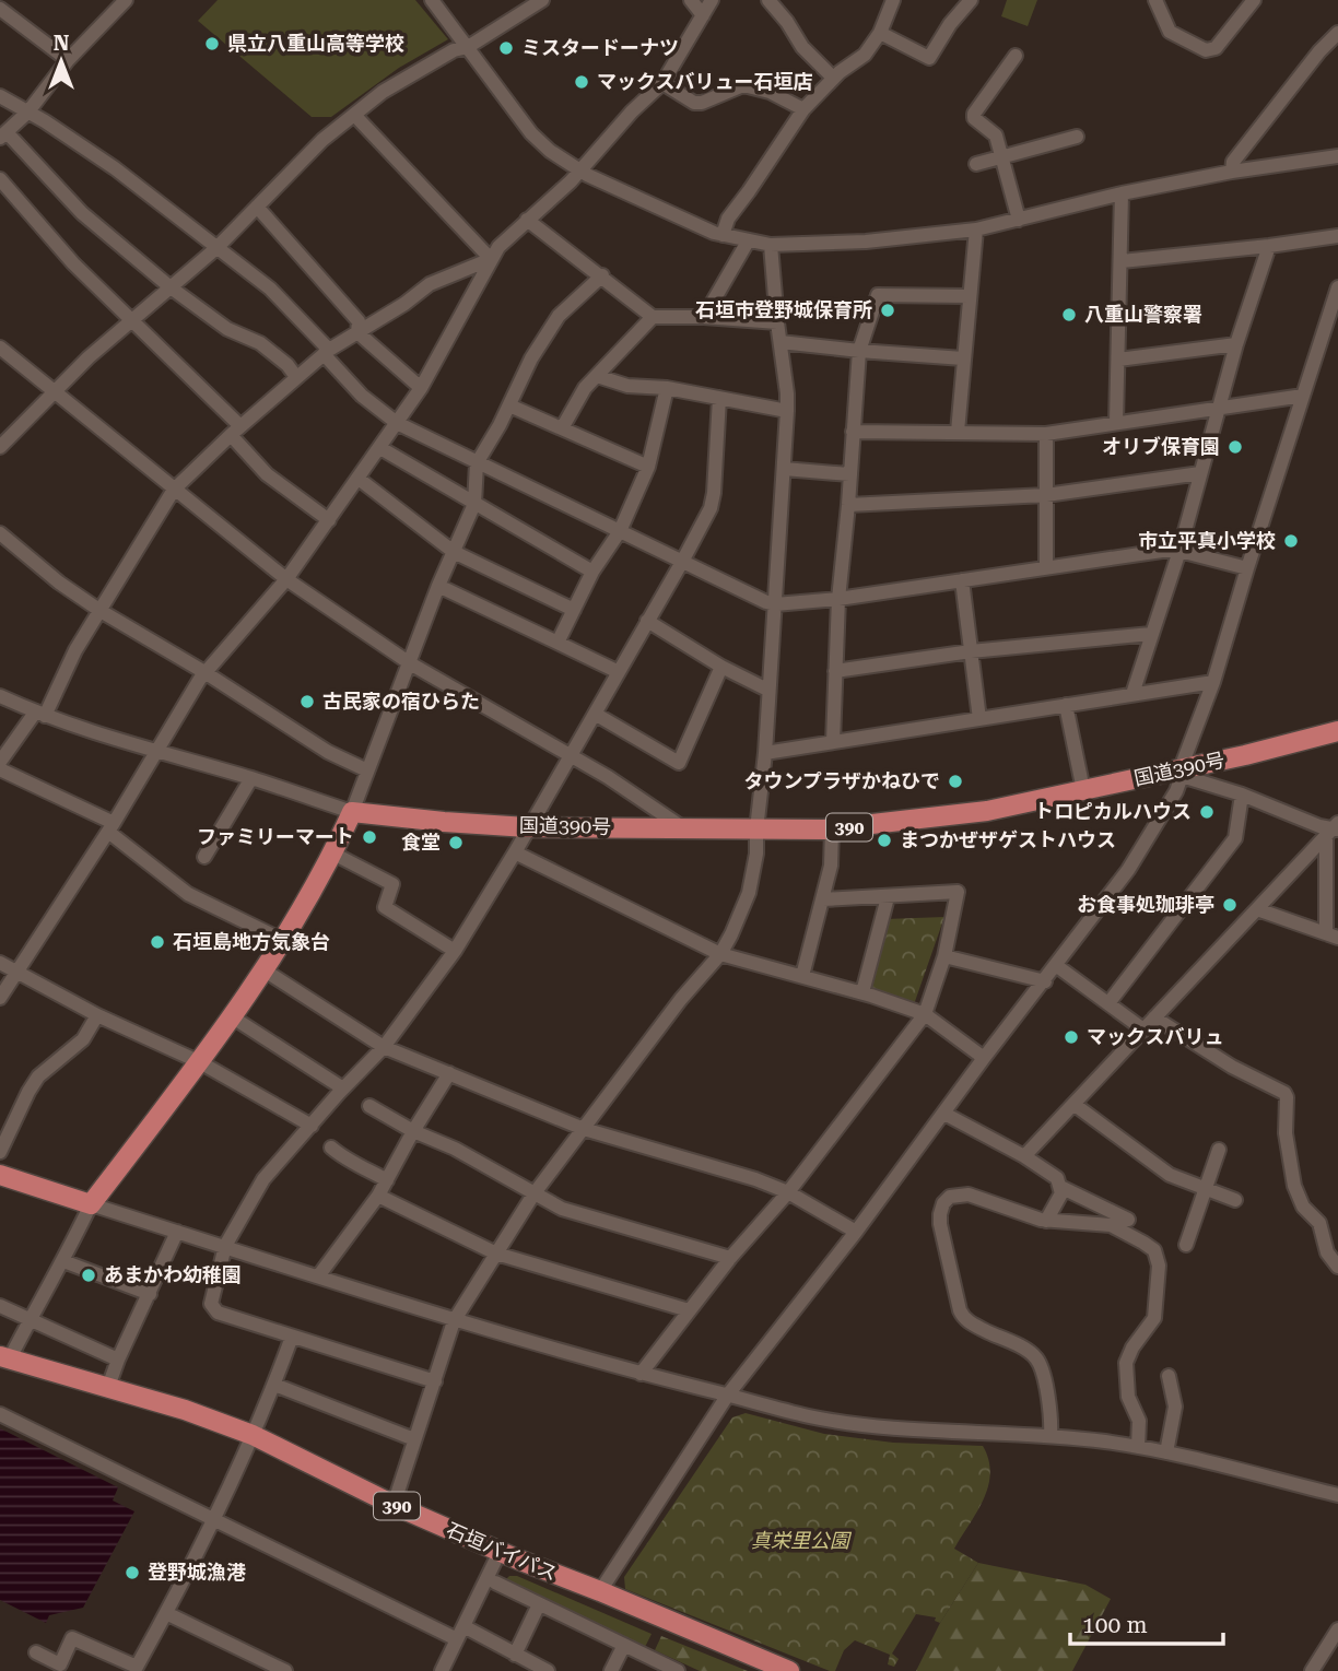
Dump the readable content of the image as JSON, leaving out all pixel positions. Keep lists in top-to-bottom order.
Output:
{
  "streets": {
    "highway": ["国道390号", "390", "石垣バイパス"]
  },
  "parks": ["真栄里公園"],
  "places": [
    "県立八重山高等学校",
    "ミスタードーナツ",
    "マックスバリュー石垣店",
    "石垣市登野城保育所",
    "八重山警察署",
    "オリブ保育園",
    "市立平真小学校",
    "古民家の宿ひらた",
    "タウンプラザかねひで",
    "トロピカルハウス",
    "ファミリーマート",
    "まつかぜザゲストハウス",
    "食堂",
    "お食事処珈琲亭",
    "石垣島地方気象台",
    "マックスバリュ",
    "あまかわ幼稚園",
    "登野城漁港"
  ],
  "scale_bar": "100 m",
  "north": "top"
}
